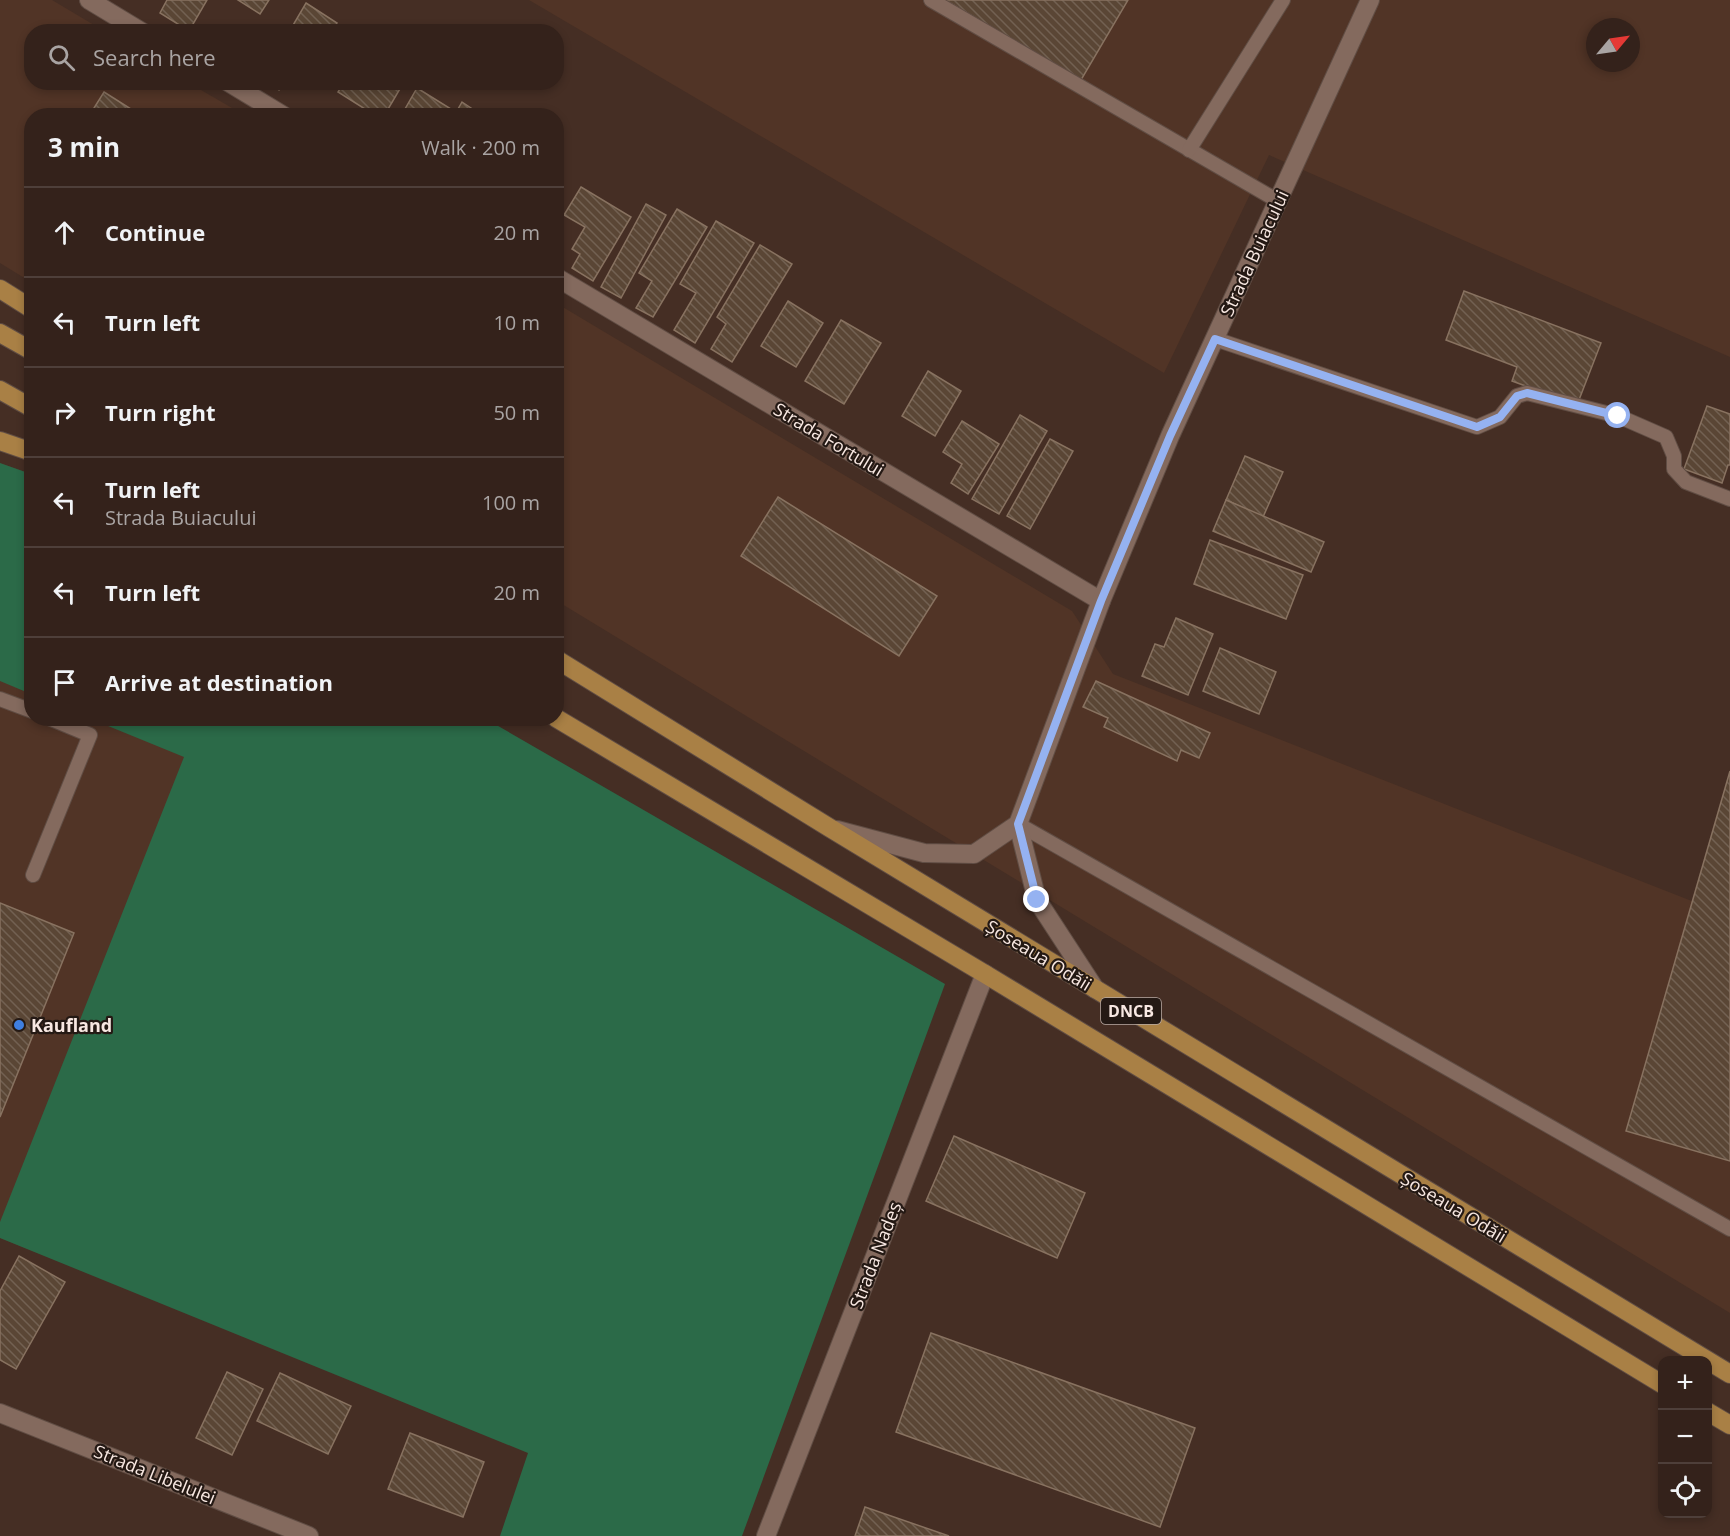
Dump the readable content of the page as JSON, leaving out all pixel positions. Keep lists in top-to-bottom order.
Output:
{
  "streets": {
    "main road": ["Șoseaua Odăii", "DNCB"],
    "street": [
      "Strada Buiacului",
      "Strada Fortului",
      "Strada Nadeș",
      "Strada Libelulei"
    ]
  },
  "crossings": [
    ["Strada Buiacului", "Strada Fortului"],
    ["DNCB", "Strada Nadeș"]
  ],
  "places": ["Kaufland"],
  "north": "top right",
  "page": {
    "search": "Search here",
    "heading": ["3 min", "Walk · 200 m"],
    "list": [
      ["Continue", "20 m"],
      ["Turn left", "10 m"],
      ["Turn right", "50 m"],
      ["Turn left", "Strada Buiacului", "100 m"],
      ["Turn left", "20 m"],
      "Arrive at destination"
    ],
    "map_buttons": ["+", "−"]
  }
}
